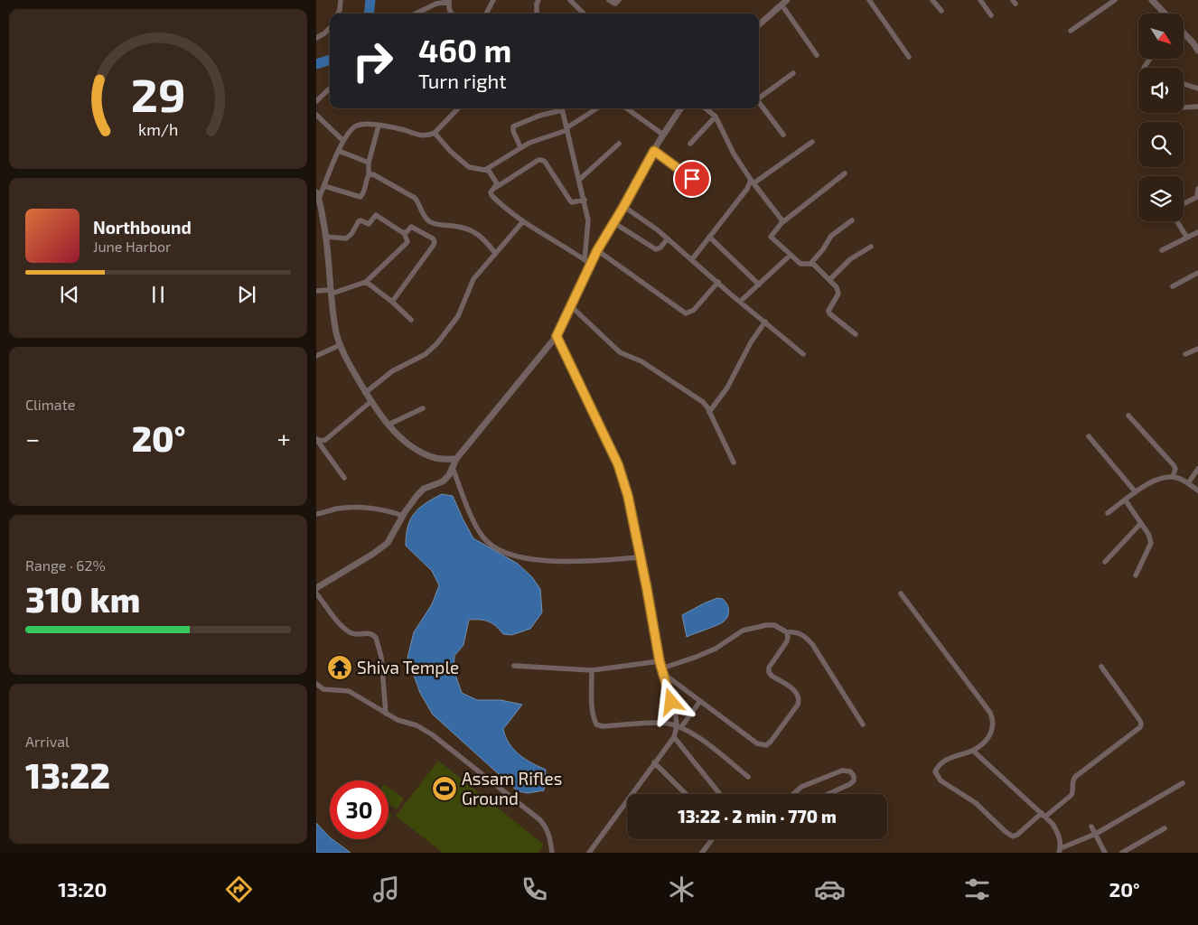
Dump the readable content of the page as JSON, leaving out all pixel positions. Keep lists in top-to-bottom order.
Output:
{
  "places": {
    "temple": ["Shiva Temple"],
    "sports": ["Assam Rifles Ground"]
  },
  "north": "bottom right",
  "page": {
    "turn": ["460 m", "Turn right"],
    "song": ["Northbound", "June Harbor"],
    "tile": [
      "Climate",
      ["Range · 62%", "310 km"],
      ["Arrival", "13:22"]
    ],
    "heat": ["−", "20°", "+"],
    "limit": "30",
    "trip": "13:22 · 2 min · 770 m",
    "tabs": ["13:20", "20°"],
    "gauge": ["29", "km/h"]
  }
}
